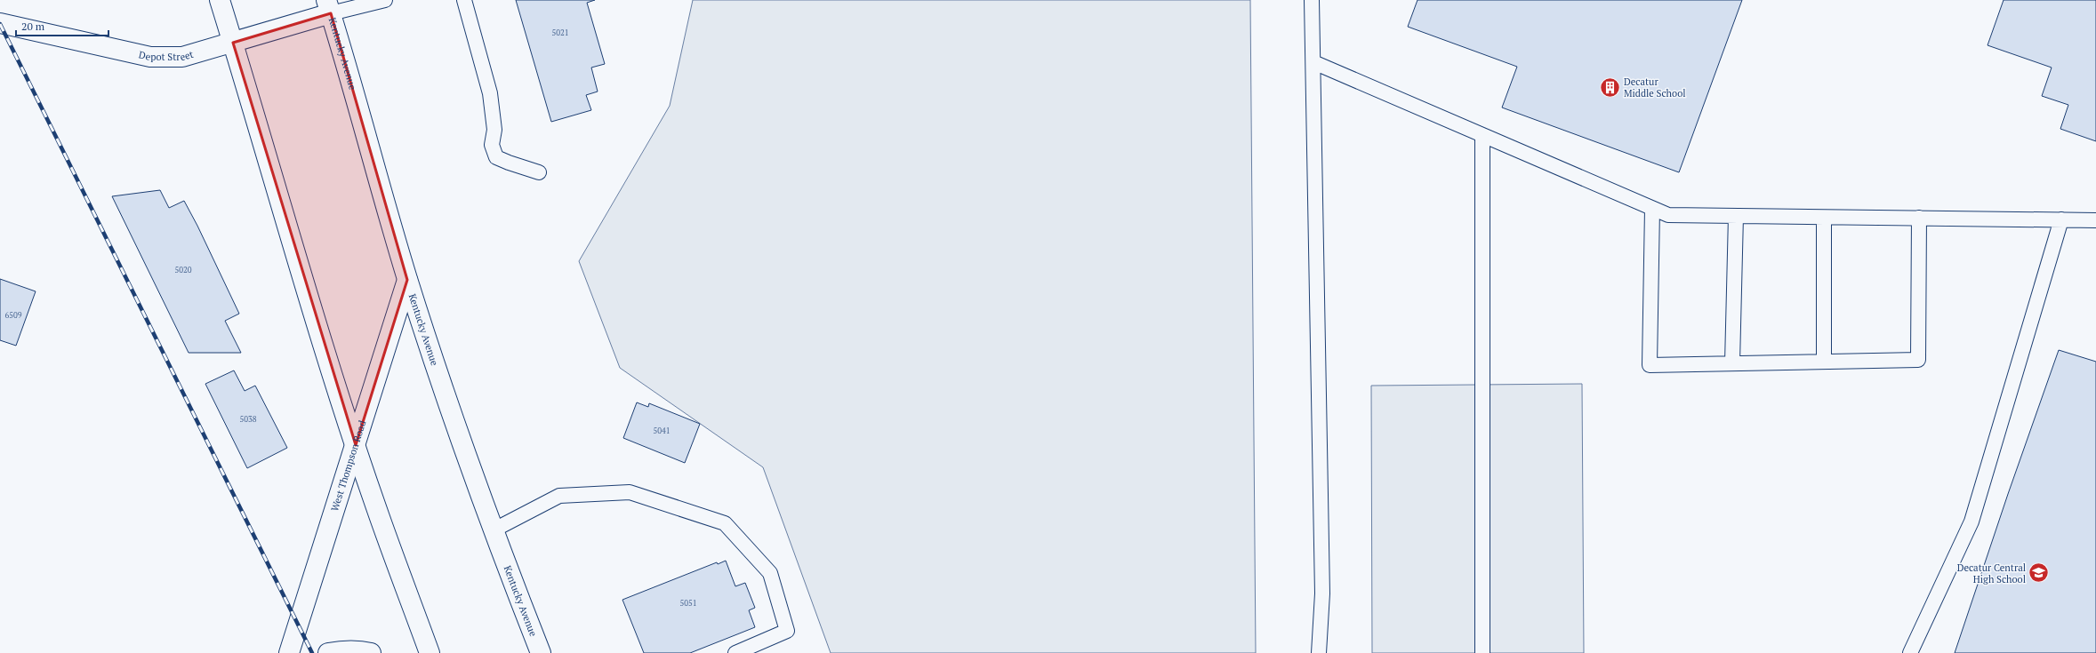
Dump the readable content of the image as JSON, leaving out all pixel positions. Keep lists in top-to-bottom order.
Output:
{
  "streets": {
    "main road": ["Depot Street", "Kentucky Avenue", "West Thompson Road"]
  },
  "crossings": [
    ["Depot Street", "Kentucky Avenue"],
    ["Kentucky Avenue", "West Thompson Road"]
  ],
  "places": {
    "building": ["Decatur Middle School"],
    "school or university": ["Decatur Central High School"]
  },
  "house_numbers": [
    "5021",
    "5020",
    "6509",
    "5038",
    "5041",
    "5051"
  ],
  "scale_bar": "20 m"
}
